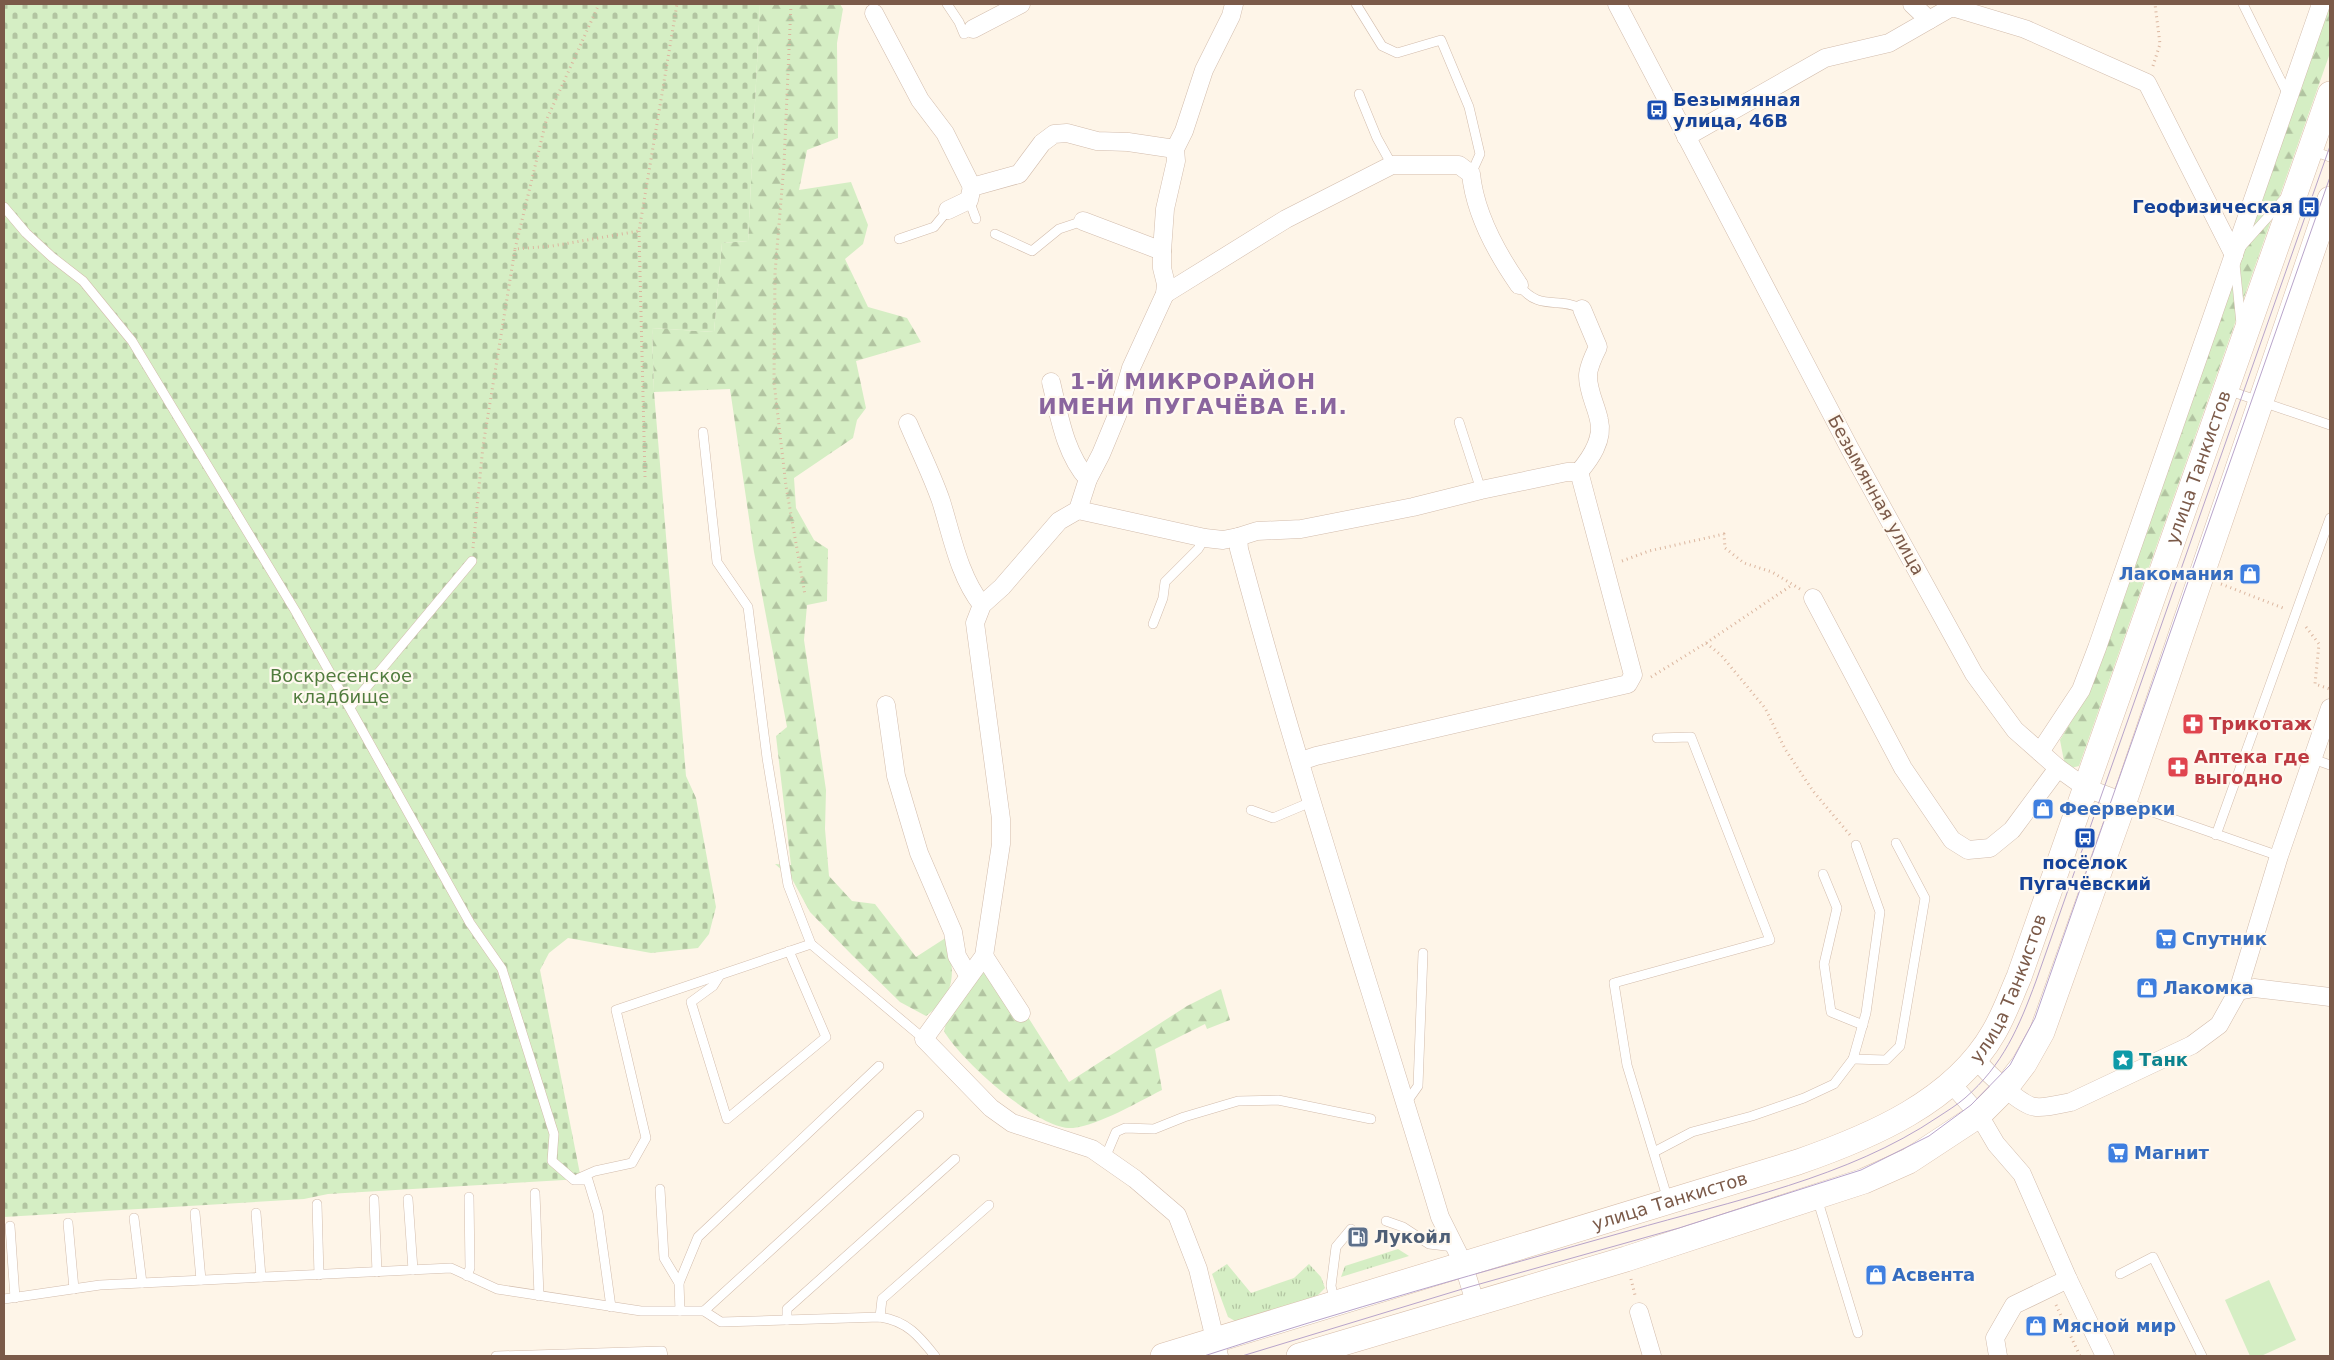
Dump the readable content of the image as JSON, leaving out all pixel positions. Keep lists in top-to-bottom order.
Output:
{
  "streets": {
    "main road": ["улица Танкистов"],
    "street": ["Безымянная улица"]
  },
  "crossings": [
    ["улица Танкистов", "Безымянная улица"]
  ],
  "districts": ["1-Й МИКРОРАЙОН ИМЕНИ ПУГАЧЁВА Е.И."],
  "parks": ["Воскресенское кладбище"],
  "places": {
    "bus stop": ["Безымянная улица, 46В", "Геофизическая", "посёлок Пугачёвский"],
    "shop": [
      "Лакомания",
      "Феерверки",
      "Лакомка",
      "Асвента",
      "Мясной мир"
    ],
    "pharmacy": ["Трикотаж", "Аптека где выгодно"],
    "supermarket": ["Спутник", "Магнит"],
    "place": ["Танк"],
    "fuel station": ["Лукойл"]
  }
}
